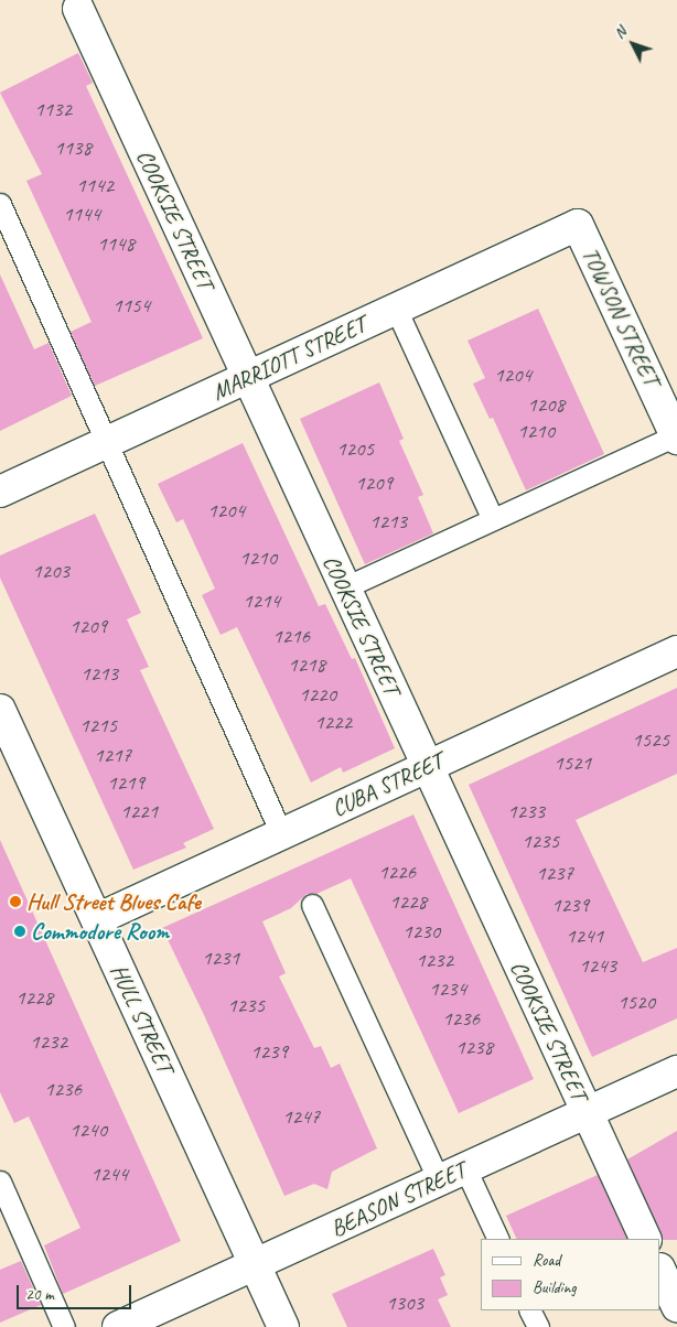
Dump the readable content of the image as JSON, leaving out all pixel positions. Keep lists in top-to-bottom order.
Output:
{
  "streets": {
    "street": [
      "COOKSIE STREET",
      "TOWSON STREET",
      "MARRIOTT STREET",
      "CUBA STREET",
      "HULL STREET",
      "BEASON STREET"
    ]
  },
  "crossings": [
    ["COOKSIE STREET", "MARRIOTT STREET"],
    ["COOKSIE STREET", "CUBA STREET"],
    ["COOKSIE STREET", "BEASON STREET"],
    ["TOWSON STREET", "MARRIOTT STREET"],
    ["CUBA STREET", "HULL STREET"],
    ["HULL STREET", "BEASON STREET"]
  ],
  "places": ["Hull Street Blues Cafe", "Commodore Room"],
  "house_numbers": [
    "1132",
    "1138",
    "1142",
    "1144",
    "1148",
    "1154",
    "1204",
    "1208",
    "1210",
    "1205",
    "1209",
    "1204",
    "1213",
    "1210",
    "1203",
    "1214",
    "1209",
    "1216",
    "1218",
    "1213",
    "1220",
    "1222",
    "1215",
    "1525",
    "1217",
    "1521",
    "1219",
    "1221",
    "1233",
    "1235",
    "1226",
    "1237",
    "1228",
    "1239",
    "1230",
    "1241",
    "1231",
    "1232",
    "1243",
    "1234",
    "1228",
    "1520",
    "1235",
    "1236",
    "1232",
    "1238",
    "1239",
    "1236",
    "1247",
    "1240",
    "1244",
    "1303"
  ],
  "legend": ["Road", "Building"],
  "scale_bar": "20 m",
  "north": "top left"
}
